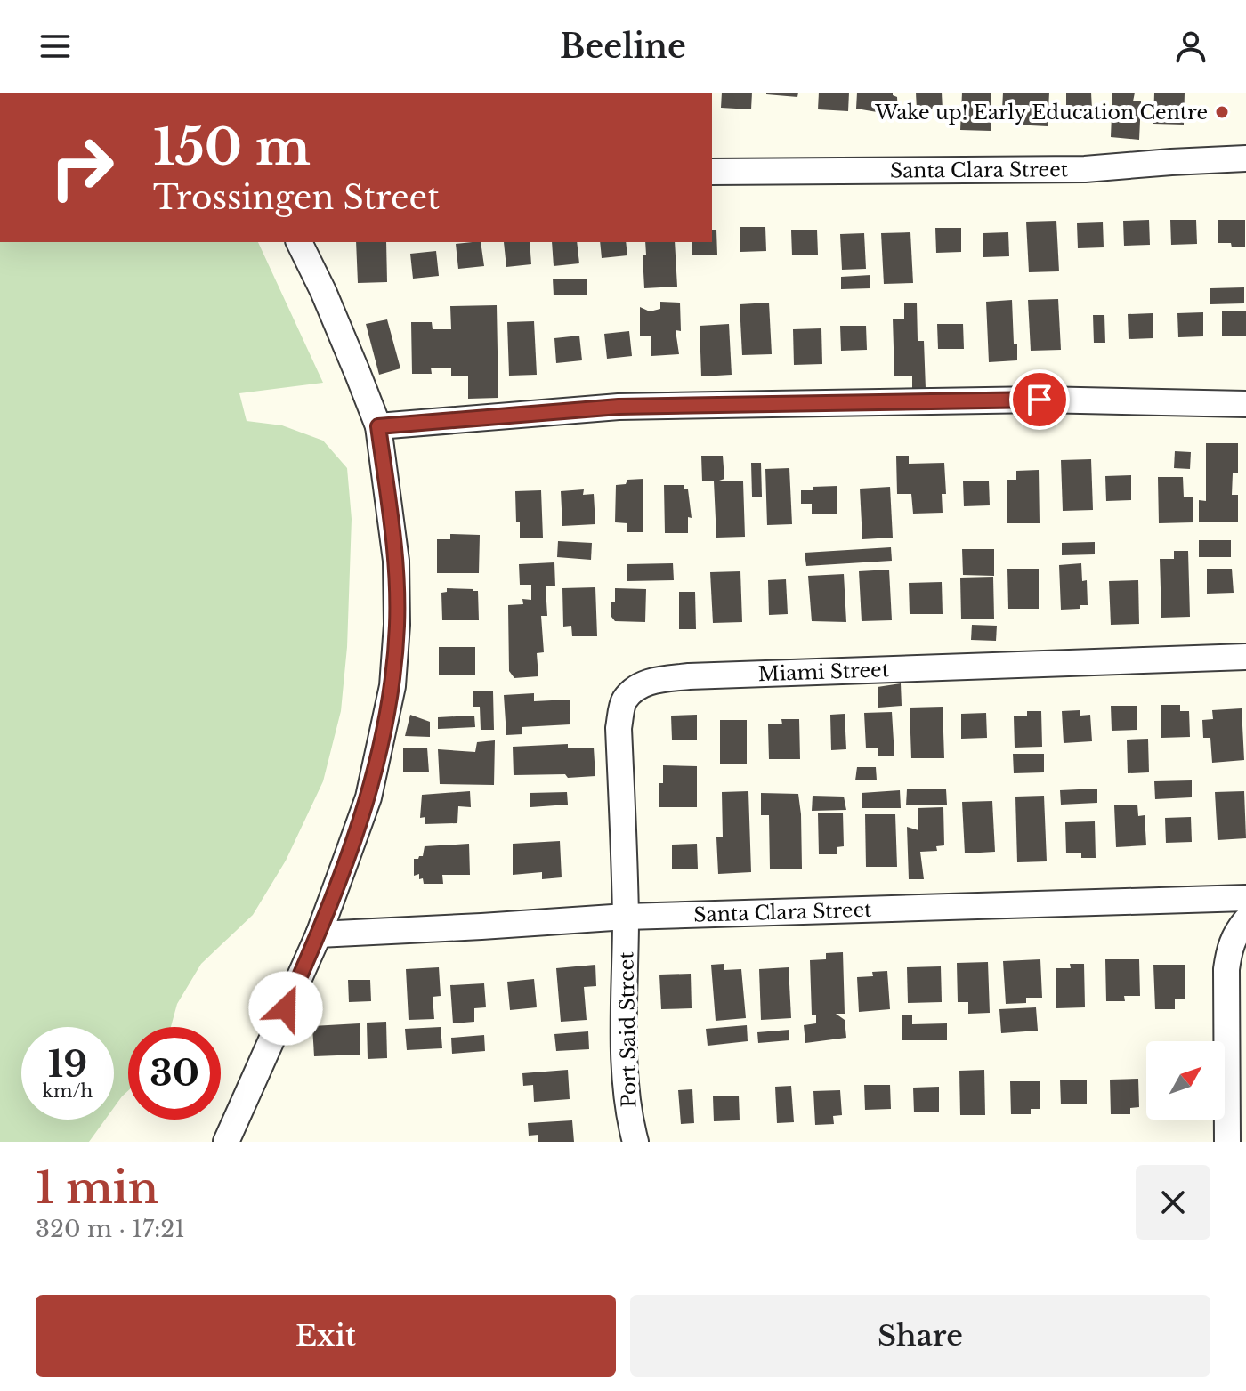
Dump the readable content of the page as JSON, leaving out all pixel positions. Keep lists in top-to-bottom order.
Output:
{
  "streets": {
    "street": ["Santa Clara Street", "Miami Street", "Port Said Street"]
  },
  "crossings": [
    ["Santa Clara Street", "Miami Street"],
    ["Santa Clara Street", "Port Said Street"],
    ["Miami Street", "Port Said Street"]
  ],
  "places": ["Wake up! Early Education Centre"],
  "north": "top right",
  "page": {
    "header": "Beeline",
    "turn": ["150 m", "Trossingen Street"],
    "speed": "19 km/h",
    "limit": "30",
    "heading": ["1 min", "320 m · 17:21"],
    "buttons": ["Exit", "Share"]
  }
}
